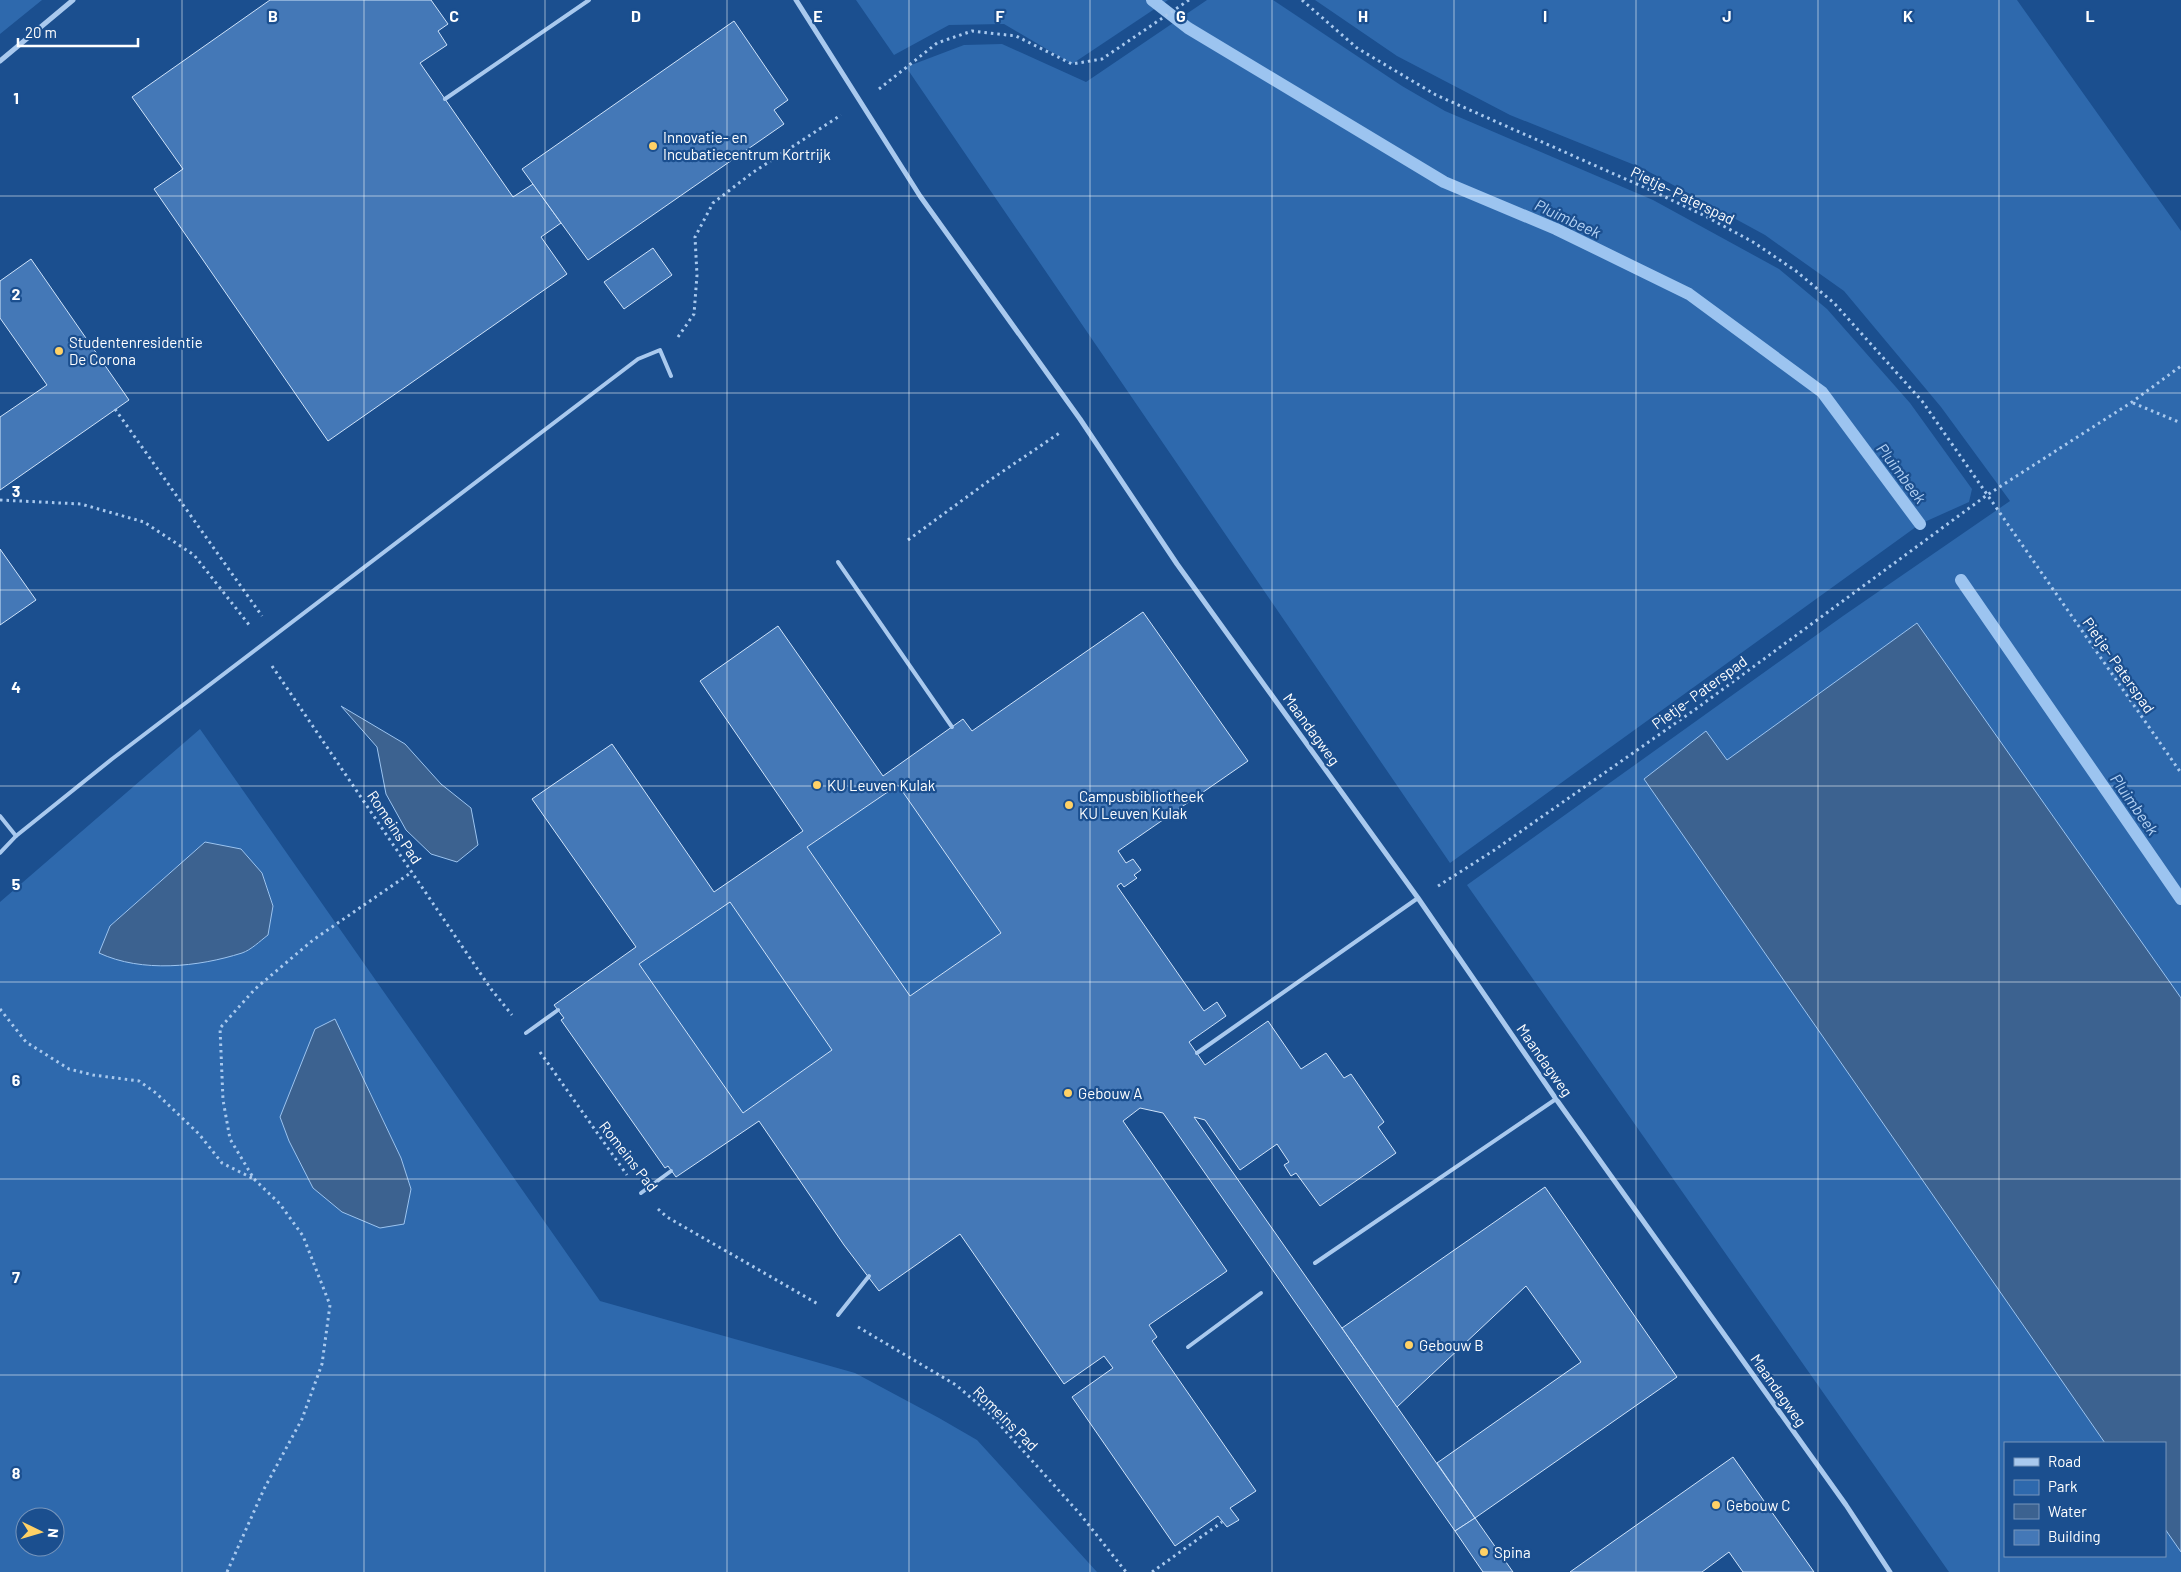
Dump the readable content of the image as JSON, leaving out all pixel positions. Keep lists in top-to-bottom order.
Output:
{
  "streets": {
    "street": ["Maandagweg"],
    "path": ["Pietje- Paterspad", "Romeins Pad"]
  },
  "crossings": [
    ["Pietje- Paterspad", "Maandagweg"]
  ],
  "water": ["Pluimbeek"],
  "places": [
    "Innovatie- en Incubatiecentrum Kortrijk",
    "Studentenresidentie De Corona",
    "KU Leuven Kulak",
    "Campusbibliotheek KU Leuven Kulak",
    "Gebouw A",
    "Gebouw B",
    "Gebouw C",
    "Spina"
  ],
  "legend": [
    "Road",
    "Park",
    "Water",
    "Building"
  ],
  "scale_bar": "20 m",
  "north": "right",
  "grid": {
    "columns": [
      "B",
      "C",
      "D",
      "E",
      "F",
      "G",
      "H",
      "I",
      "J",
      "K",
      "L"
    ],
    "rows": [
      "1",
      "2",
      "3",
      "4",
      "5",
      "6",
      "7",
      "8"
    ]
  }
}
